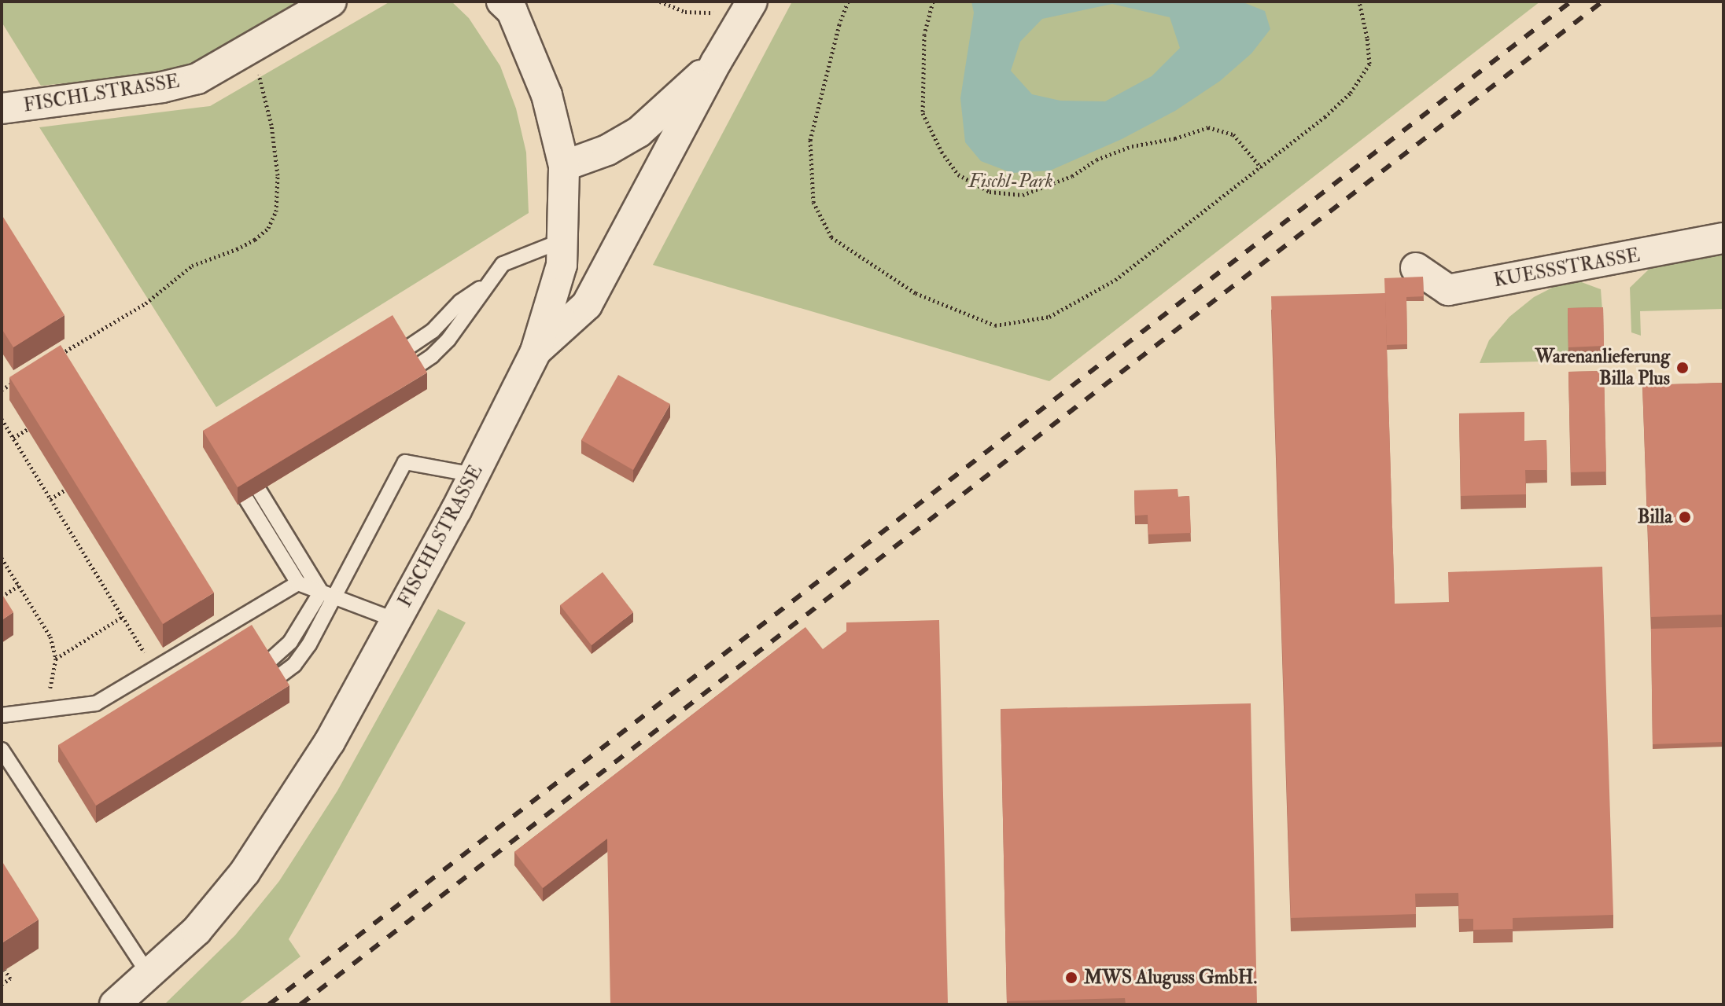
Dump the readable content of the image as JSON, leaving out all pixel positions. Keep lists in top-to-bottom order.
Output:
{
  "streets": {
    "street": ["FISCHLSTRASSE", "KUESSSTRASSE"]
  },
  "parks": ["Fischl-Park"],
  "places": ["Warenanlieferung Billa Plus", "Billa", "MWS Aluguss GmbH."]
}
